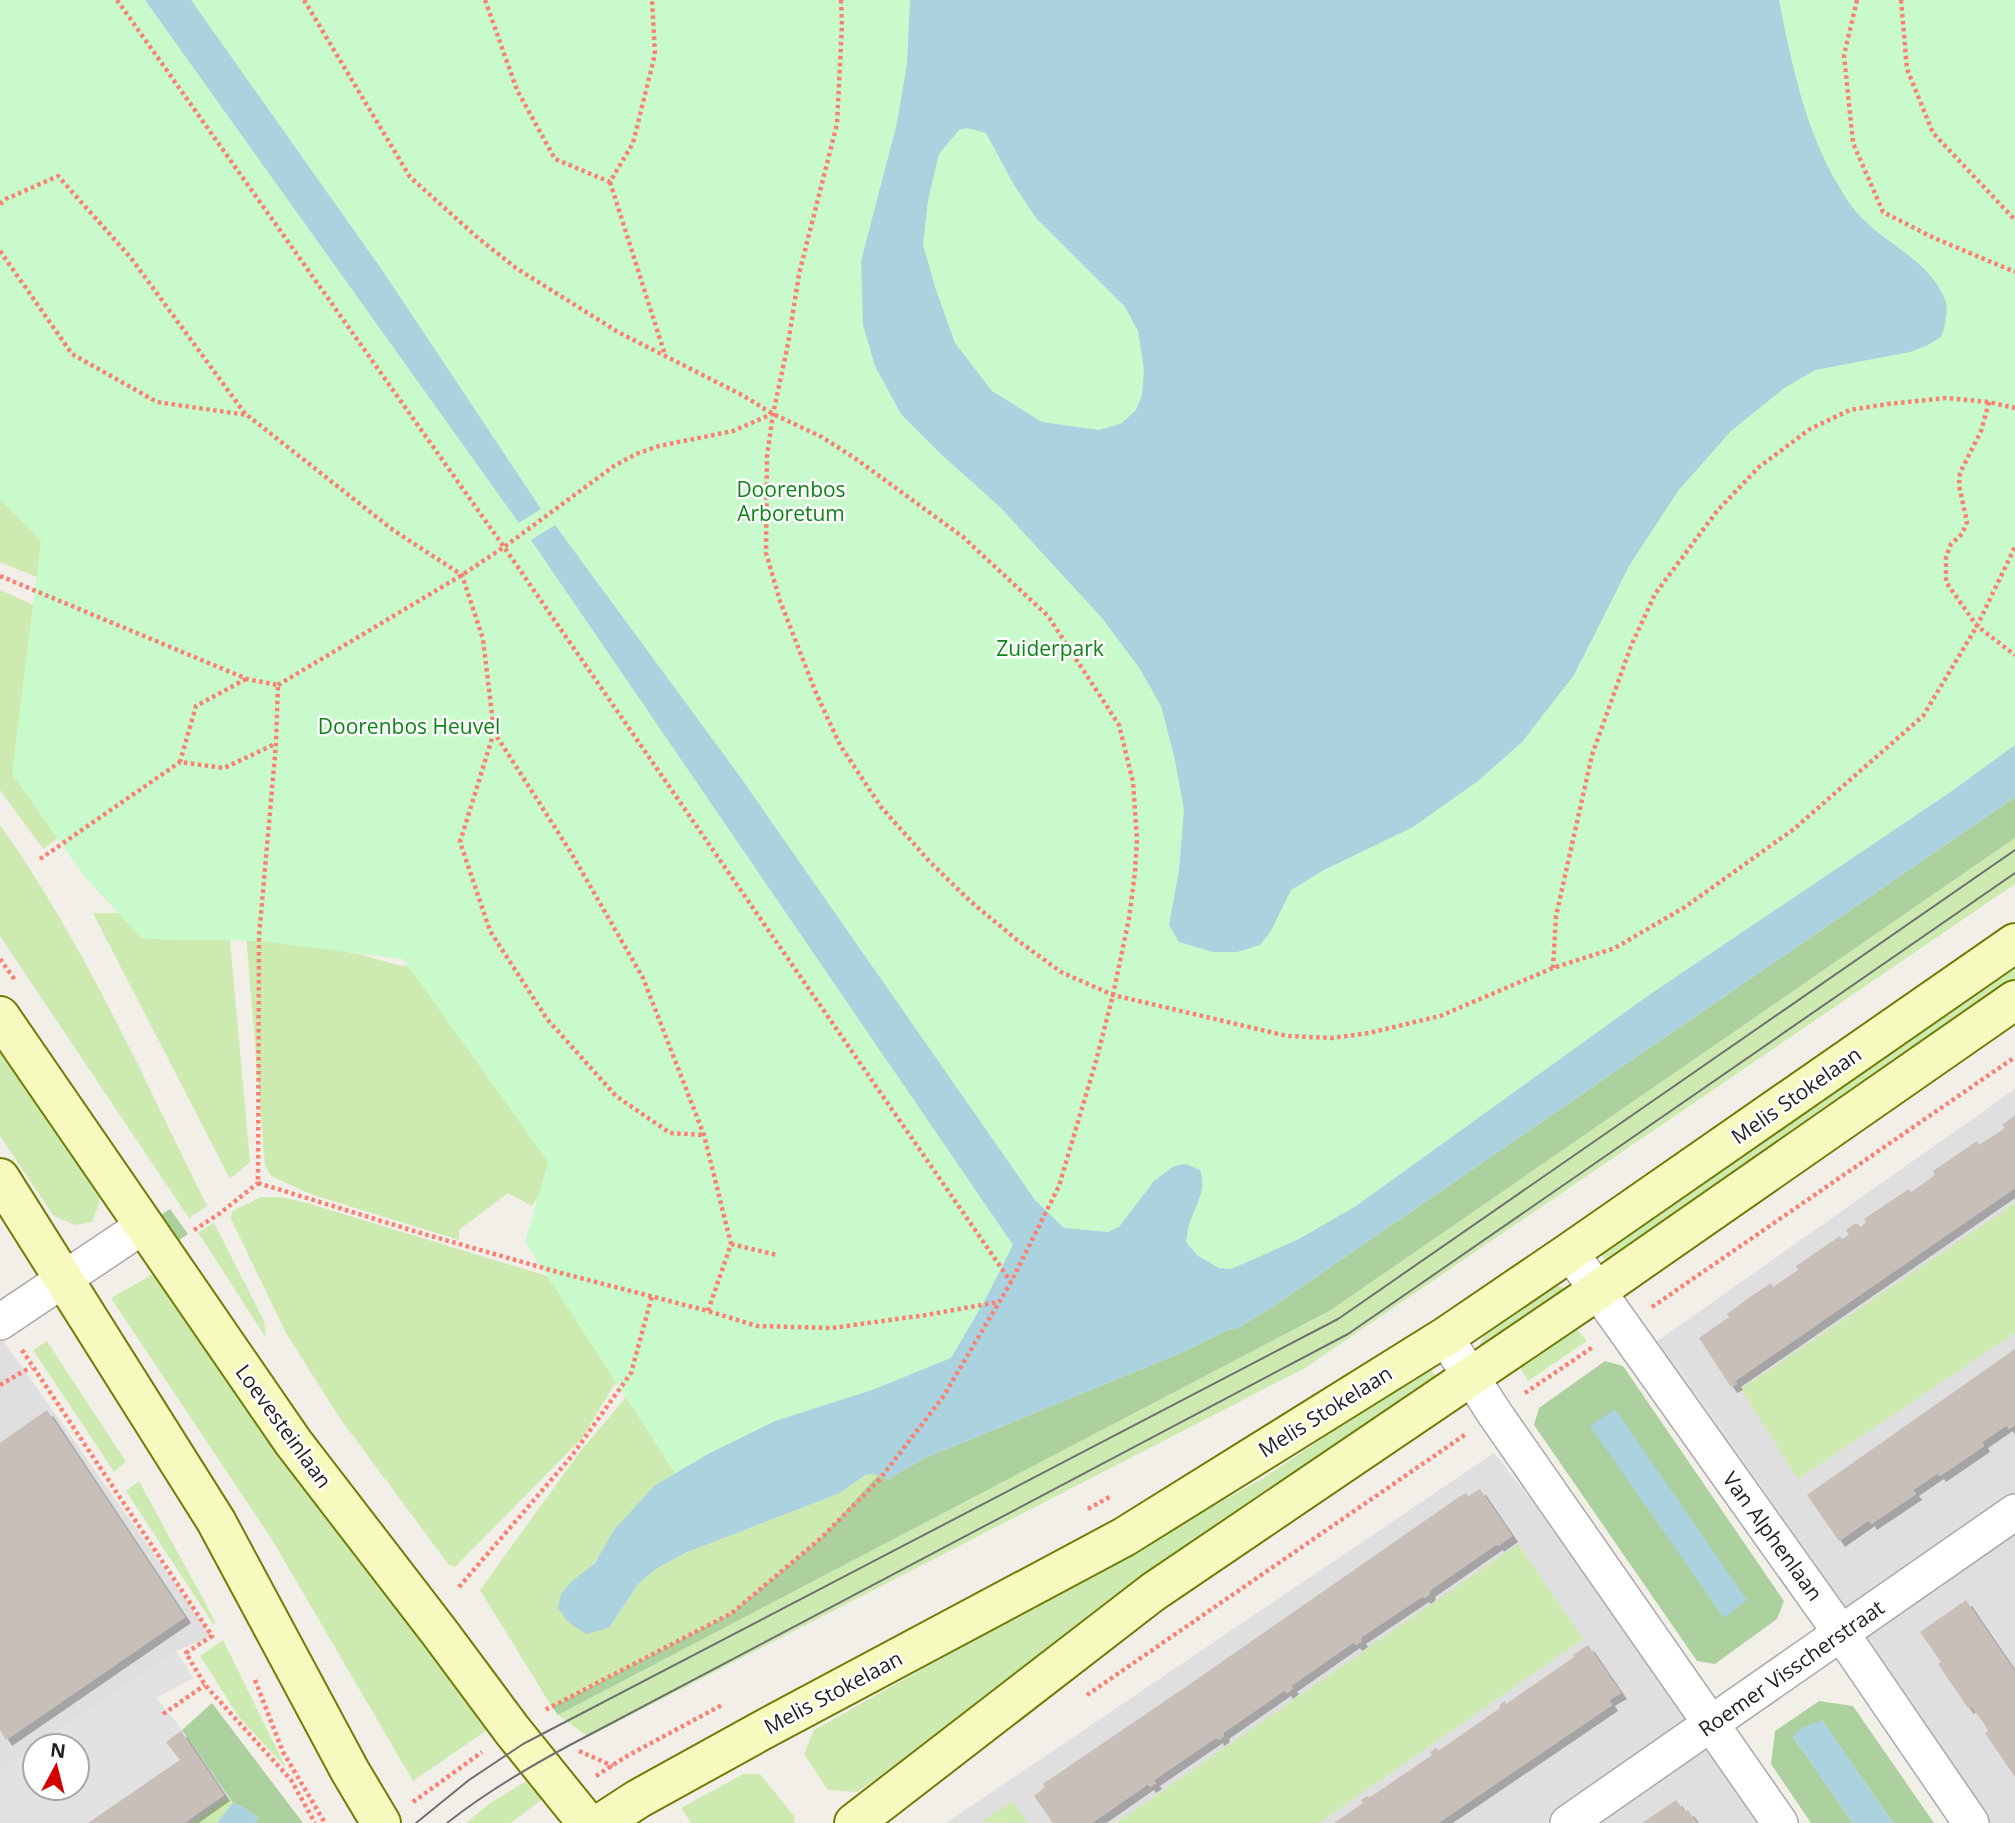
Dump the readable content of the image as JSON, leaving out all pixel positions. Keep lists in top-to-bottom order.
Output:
{
  "streets": {
    "street": [
      "Melis Stokelaan",
      "Loevesteinlaan",
      "Van Alphenlaan",
      "Roemer Visscherstraat"
    ]
  },
  "crossings": [
    ["Melis Stokelaan", "Van Alphenlaan"],
    ["Van Alphenlaan", "Roemer Visscherstraat"]
  ],
  "parks": ["Doorenbos Arboretum", "Zuiderpark", "Doorenbos Heuvel"],
  "north": "top"
}
